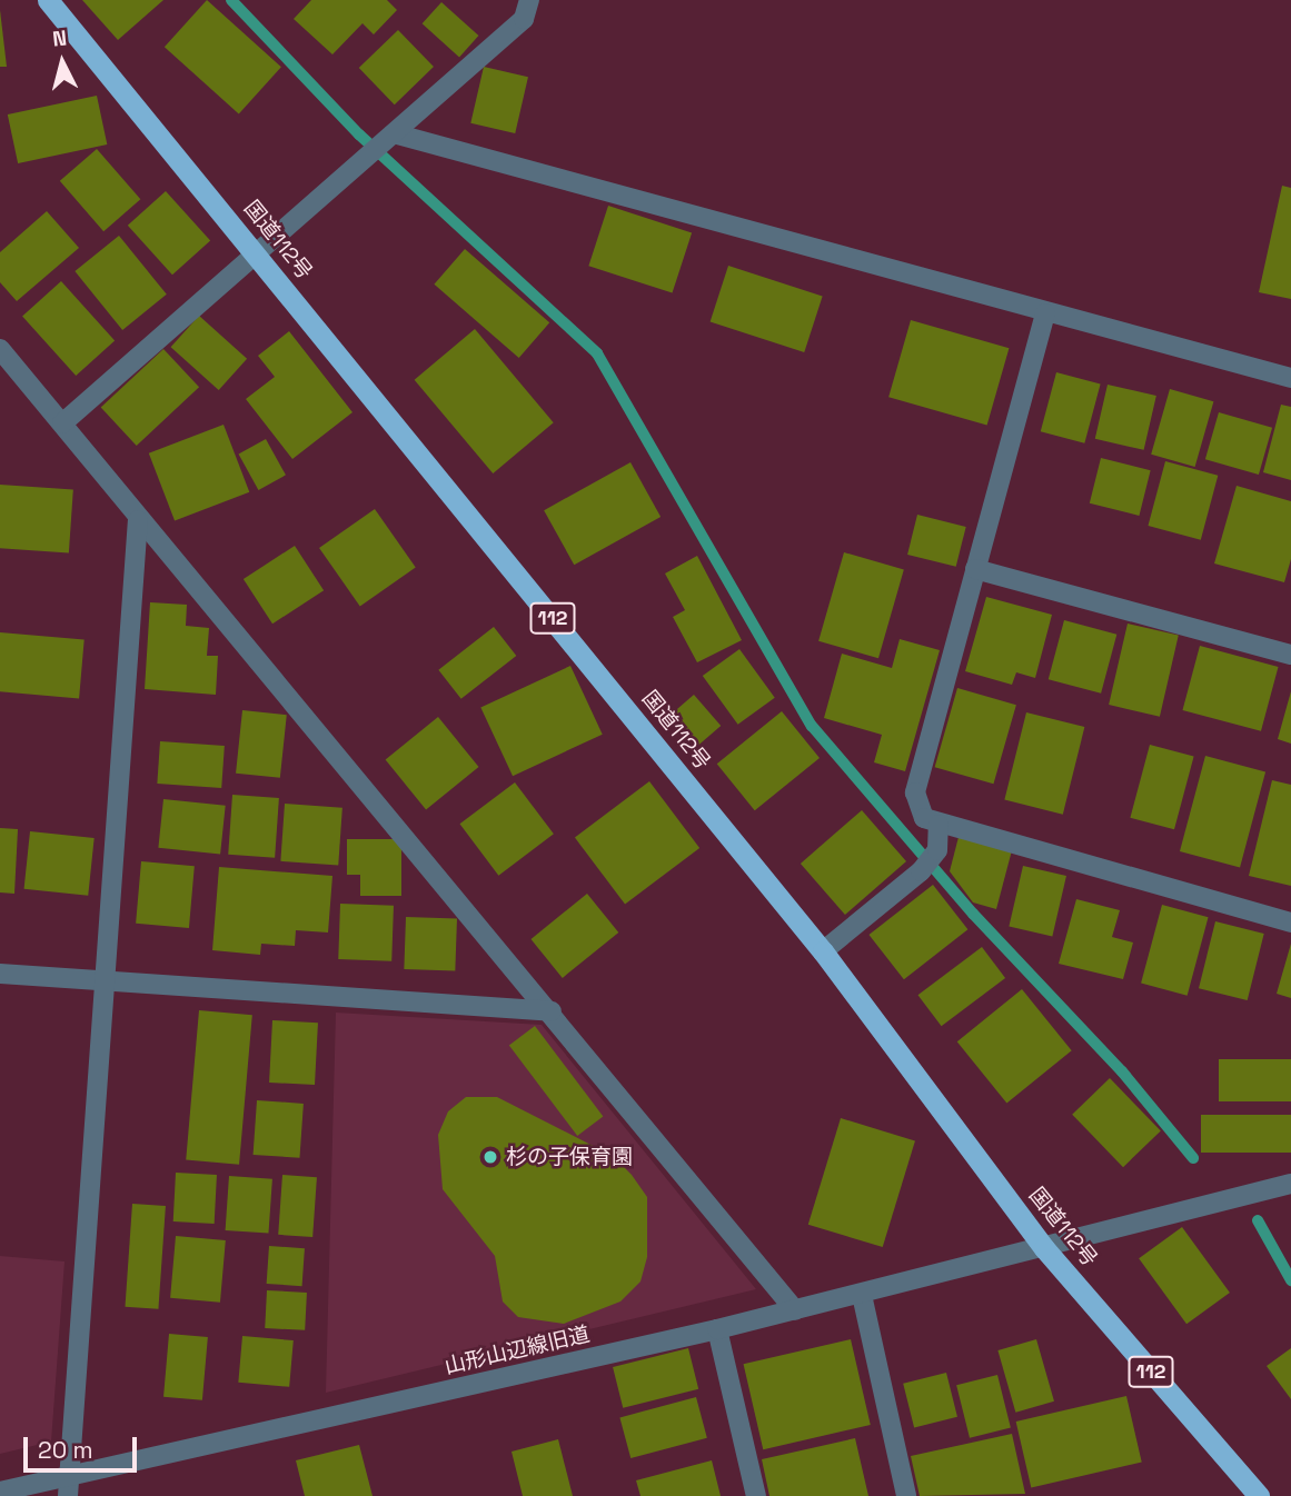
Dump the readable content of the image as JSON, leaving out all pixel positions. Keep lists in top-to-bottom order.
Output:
{
  "streets": {
    "highway": ["国道112号", "112"],
    "street": ["山形山辺線旧道"]
  },
  "crossings": [
    ["国道112号", "山形山辺線旧道"]
  ],
  "places": ["杉の子保育園"],
  "scale_bar": "20 m",
  "north": "top"
}
